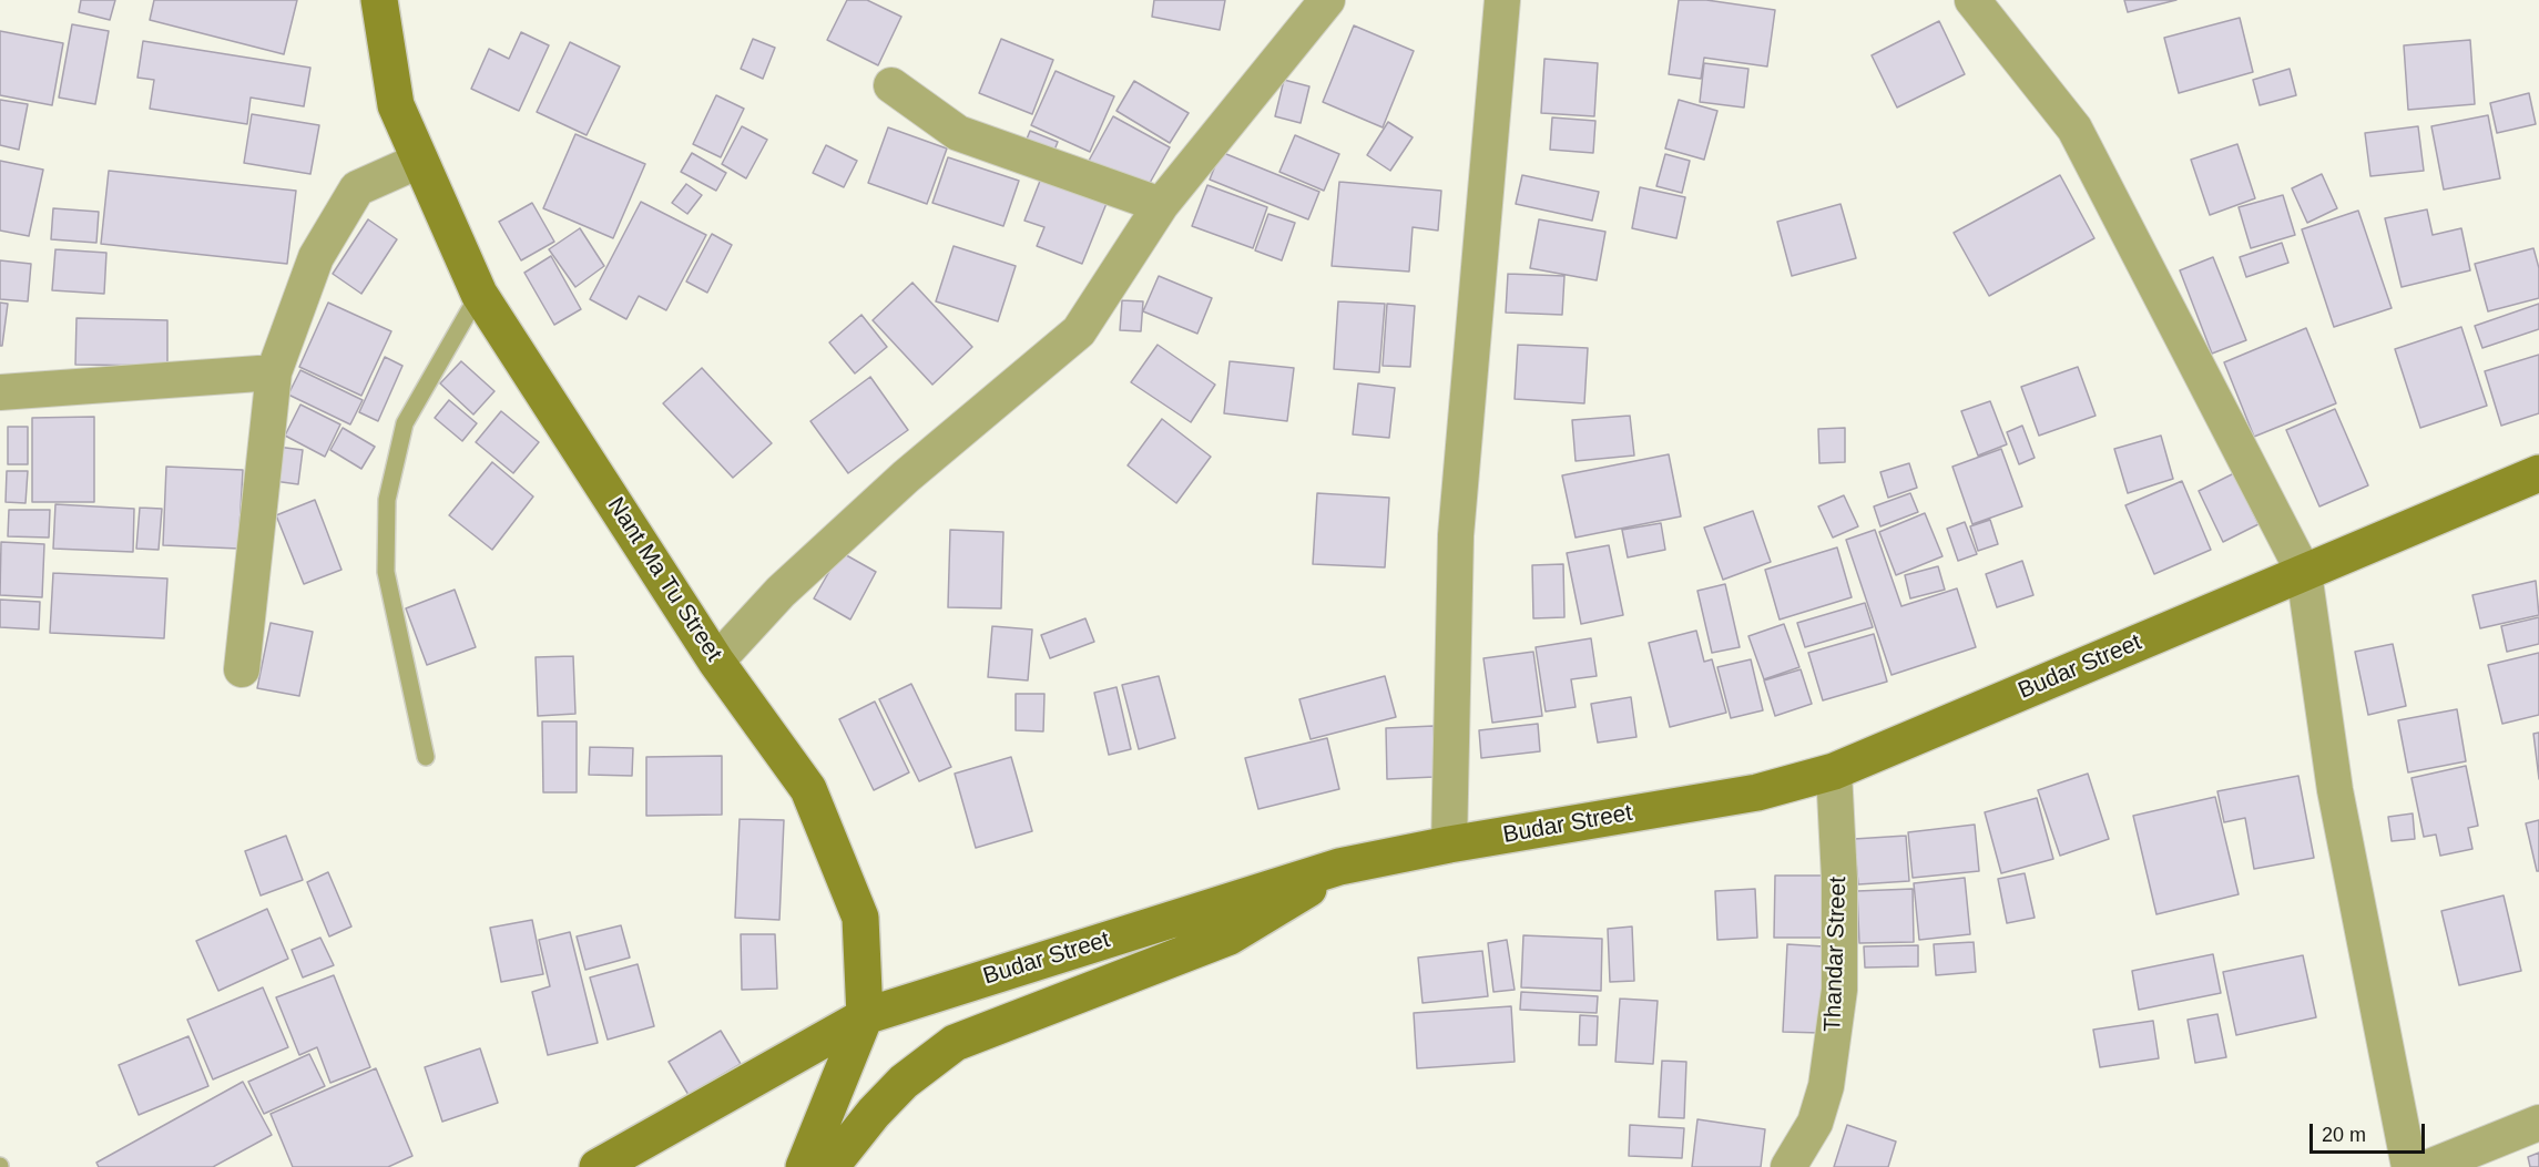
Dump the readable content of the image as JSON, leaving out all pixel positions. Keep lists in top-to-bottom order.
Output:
{
  "streets": {
    "main road": ["Nant Ma Tu Street", "Budar Street"],
    "street": ["Thandar Street"]
  },
  "crossings": [
    ["Nant Ma Tu Street", "Budar Street"],
    ["Budar Street", "Thandar Street"]
  ],
  "scale_bar": "20 m"
}
